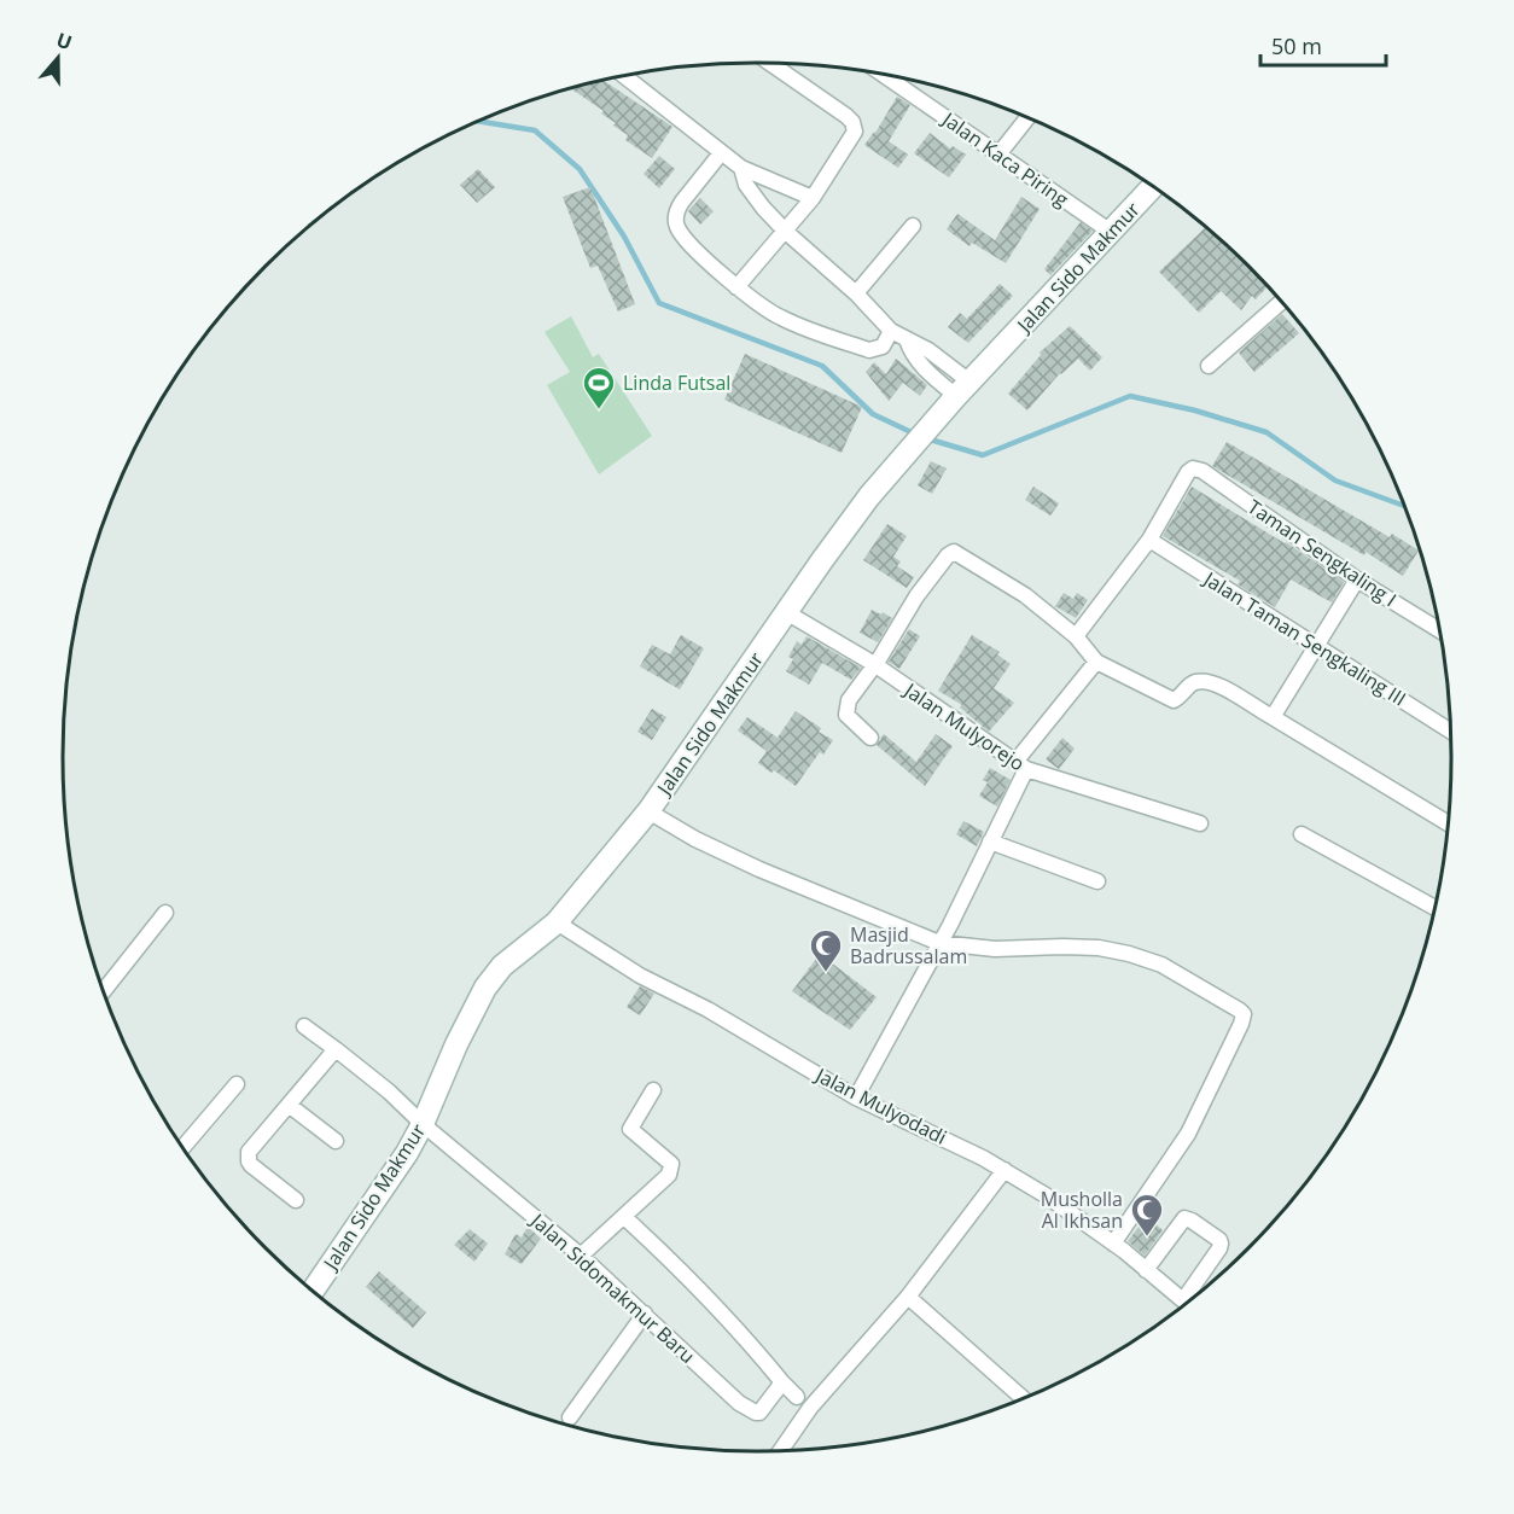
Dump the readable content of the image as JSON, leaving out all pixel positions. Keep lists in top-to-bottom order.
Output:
{
  "streets": {
    "main road": ["Jalan Sido Makmur"],
    "street": [
      "Jalan Kaca Piring",
      "Taman Sengkaling I",
      "Jalan Taman Sengkaling III",
      "Jalan Mulyorejo",
      "Jalan Mulyodadi",
      "Jalan Sidomakmur Baru"
    ]
  },
  "crossings": [
    ["Jalan Kaca Piring", "Jalan Sido Makmur"],
    ["Jalan Sido Makmur", "Jalan Mulyorejo"],
    ["Jalan Sido Makmur", "Jalan Mulyodadi"],
    ["Jalan Sido Makmur", "Jalan Sidomakmur Baru"],
    ["Taman Sengkaling I", "Jalan Taman Sengkaling III"]
  ],
  "places": {
    "sports": ["Linda Futsal"],
    "mosque": ["Masjid Badrussalam", "Musholla Al Ikhsan"]
  },
  "scale_bar": "50 m",
  "north": "top"
}
